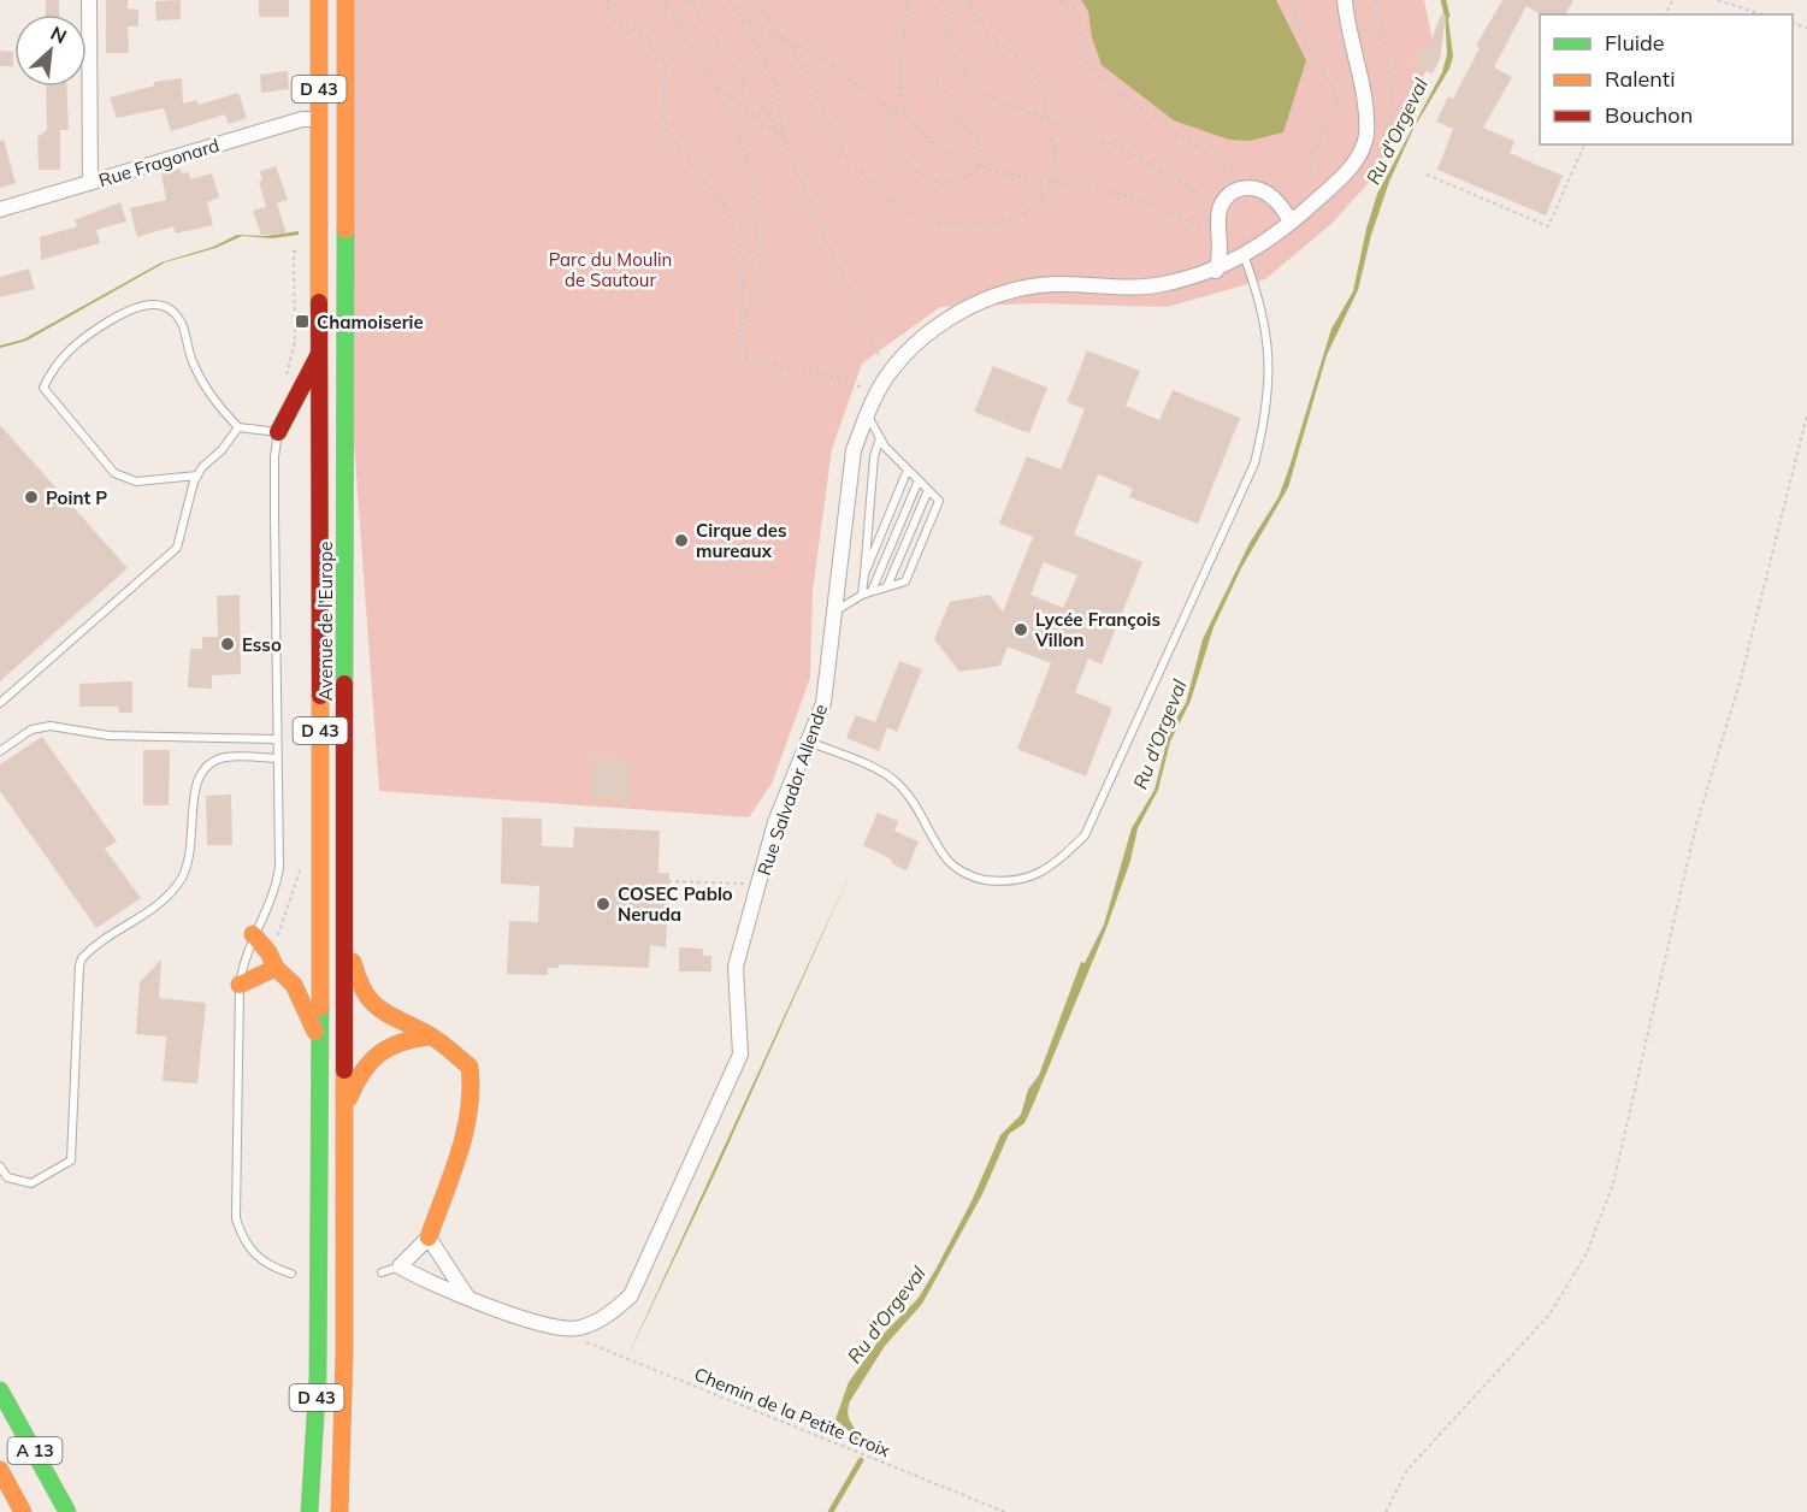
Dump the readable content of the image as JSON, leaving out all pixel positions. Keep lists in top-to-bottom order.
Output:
{
  "streets": {
    "main road": ["D 43", "Avenue de l'Europe", "A 13"],
    "street": ["Rue Fragonard", "Rue Salvador Allende"],
    "path": ["Chemin de la Petite Croix"]
  },
  "crossings": [
    ["Rue Fragonard", "Avenue de l'Europe"],
    ["Rue Salvador Allende", "Chemin de la Petite Croix"]
  ],
  "water": ["Ru d'Orgeval"],
  "parks": ["Parc du Moulin de Sautour"],
  "places": {
    "transit": ["Chamoiserie"],
    "other": [
      "Point P",
      "Cirque des mureaux",
      "Lycée François Villon",
      "Esso",
      "COSEC Pablo Neruda"
    ]
  },
  "legend": ["Fluide", "Ralenti", "Bouchon"],
  "north": "top right"
}
